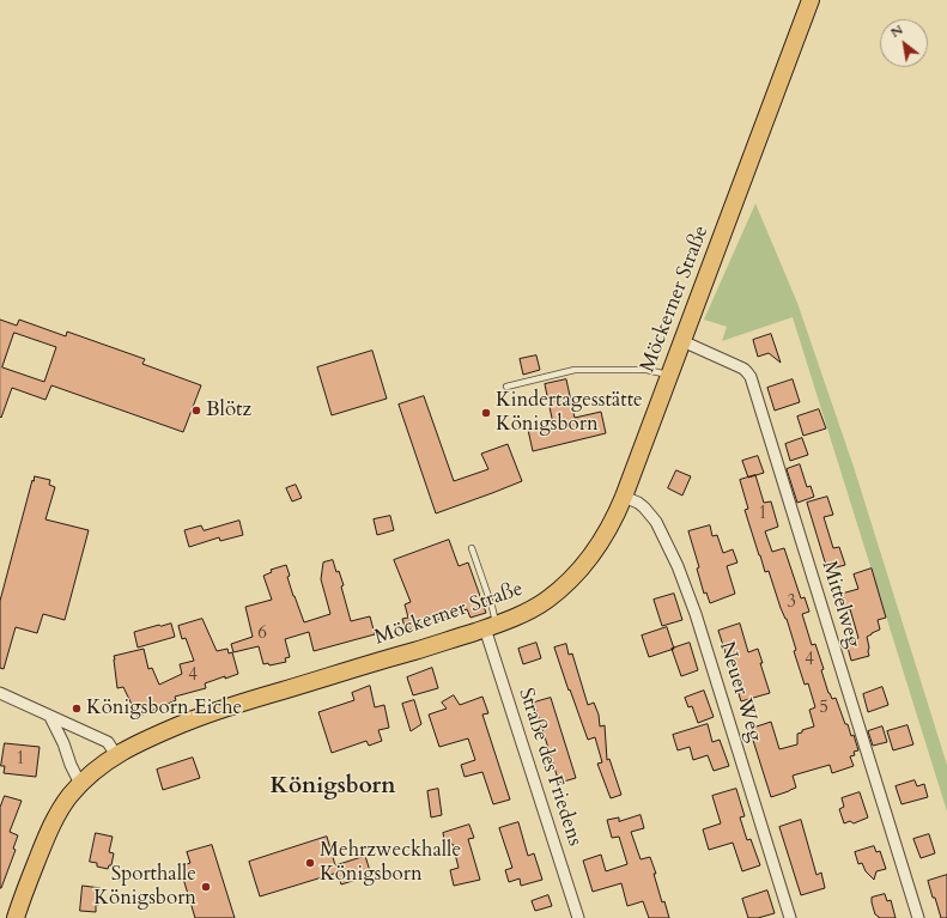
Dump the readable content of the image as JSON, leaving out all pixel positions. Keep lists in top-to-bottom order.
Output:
{
  "streets": {
    "main road": ["Möckerner Straße"],
    "street": ["Mittelweg", "Neuer Weg", "Straße des Friedens"]
  },
  "crossings": [
    ["Möckerner Straße", "Mittelweg"],
    ["Möckerner Straße", "Neuer Weg"],
    ["Möckerner Straße", "Straße des Friedens"]
  ],
  "districts": ["Königsborn"],
  "places": [
    "Blötz",
    "Kindertagesstätte Königsborn",
    "Königsborn Eiche",
    "Mehrzweckhalle Königsborn",
    "Sporthalle Königsborn"
  ],
  "house_numbers": [
    "1",
    "3",
    "6",
    "4",
    "4",
    "5",
    "1"
  ],
  "north": "top left"
}
